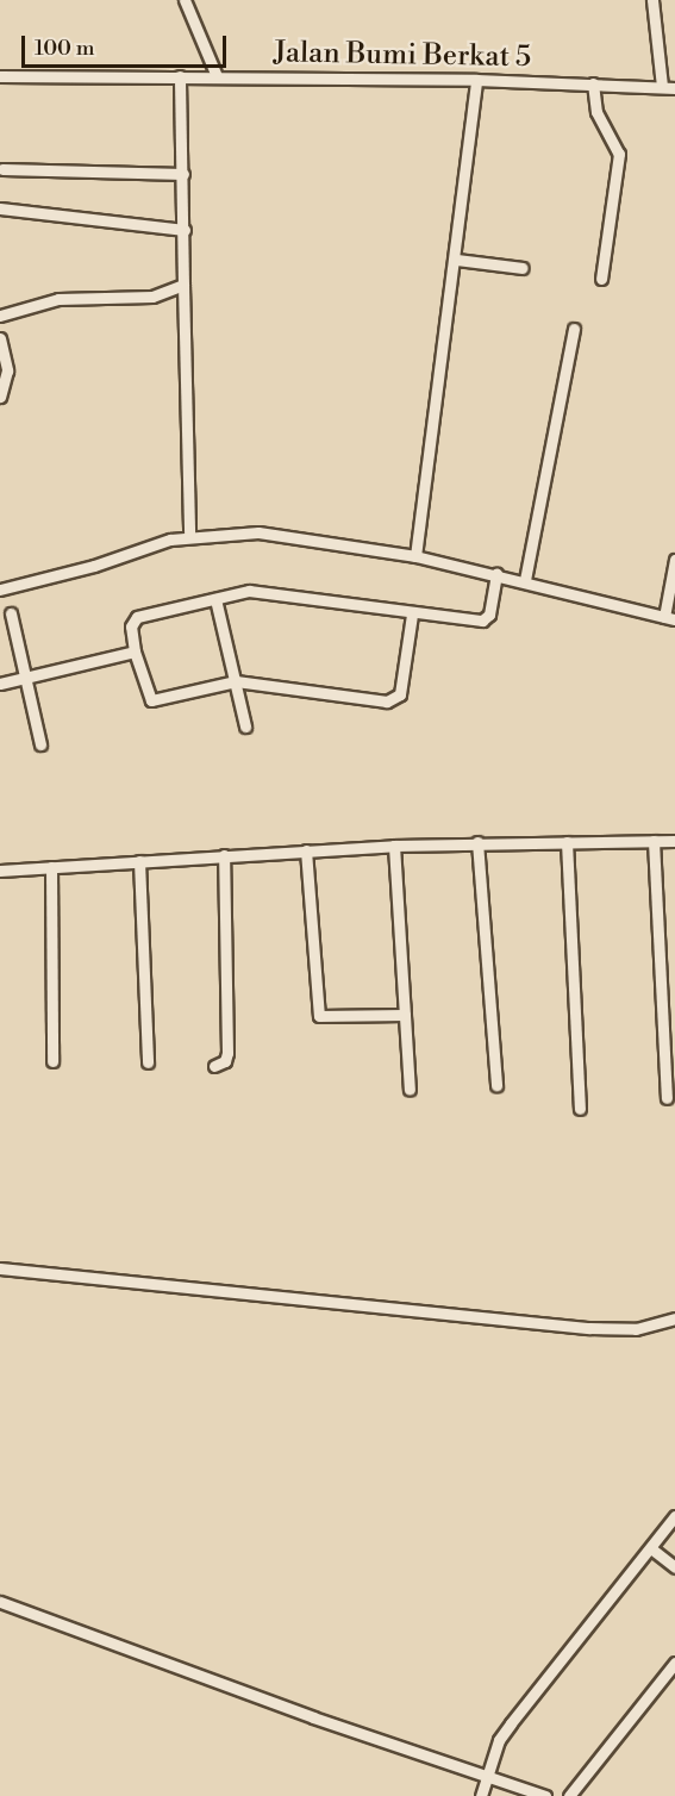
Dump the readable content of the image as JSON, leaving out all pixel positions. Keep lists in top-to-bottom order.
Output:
{
  "streets": {
    "street": ["Jalan Bumi Berkat 5"]
  },
  "scale_bar": "100 m"
}
